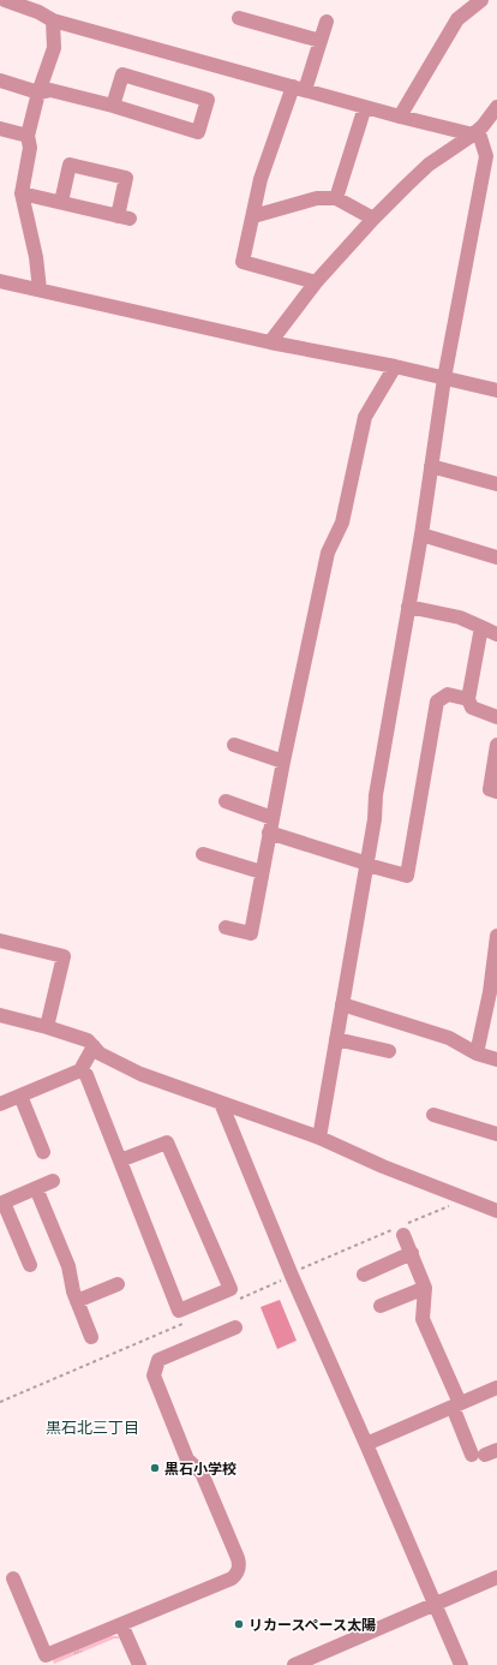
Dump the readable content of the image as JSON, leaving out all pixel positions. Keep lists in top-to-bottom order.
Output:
{
  "districts": ["黒石北三丁目"],
  "places": ["黒石小学校", "リカースペース太陽"]
}
